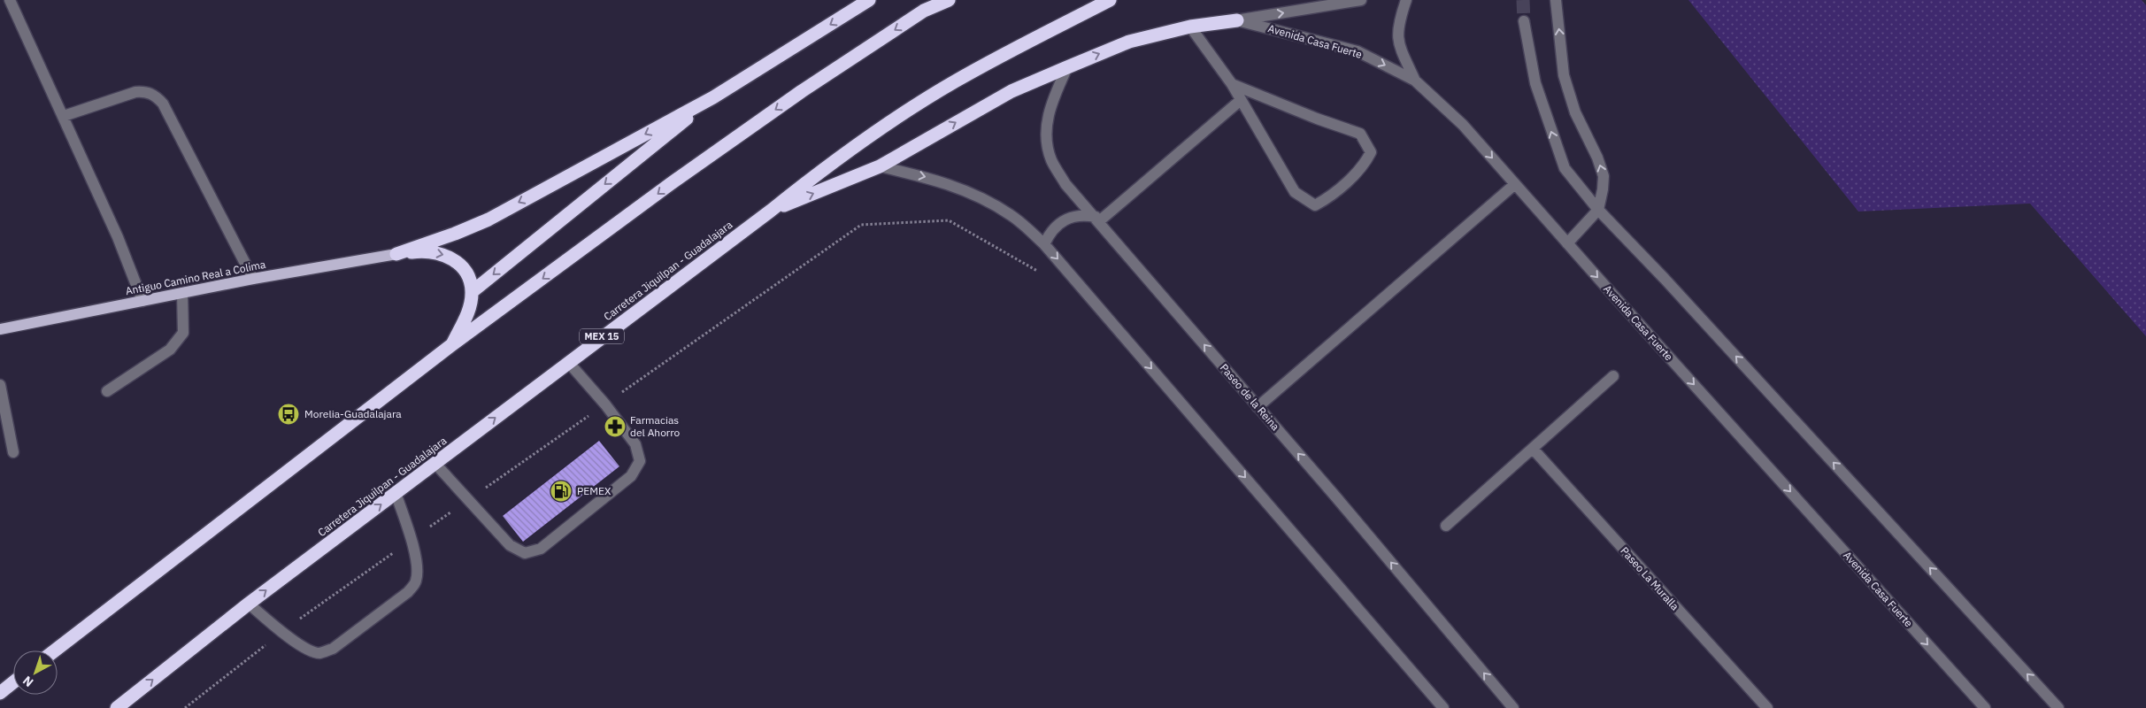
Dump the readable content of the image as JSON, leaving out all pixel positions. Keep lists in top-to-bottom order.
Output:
{
  "streets": {
    "highway": ["Carretera Jiquilpan - Guadalajara", "MEX 15"],
    "main road": ["Antiguo Camino Real a Colima"],
    "street": ["Avenida Casa Fuerte", "Paseo de la Reina", "Paseo La Muralla"]
  },
  "places": {
    "bus stop": ["Morelia-Guadalajara"],
    "pharmacy": ["Farmacias del Ahorro"],
    "fuel station": ["PEMEX"]
  },
  "north": "bottom left"
}
